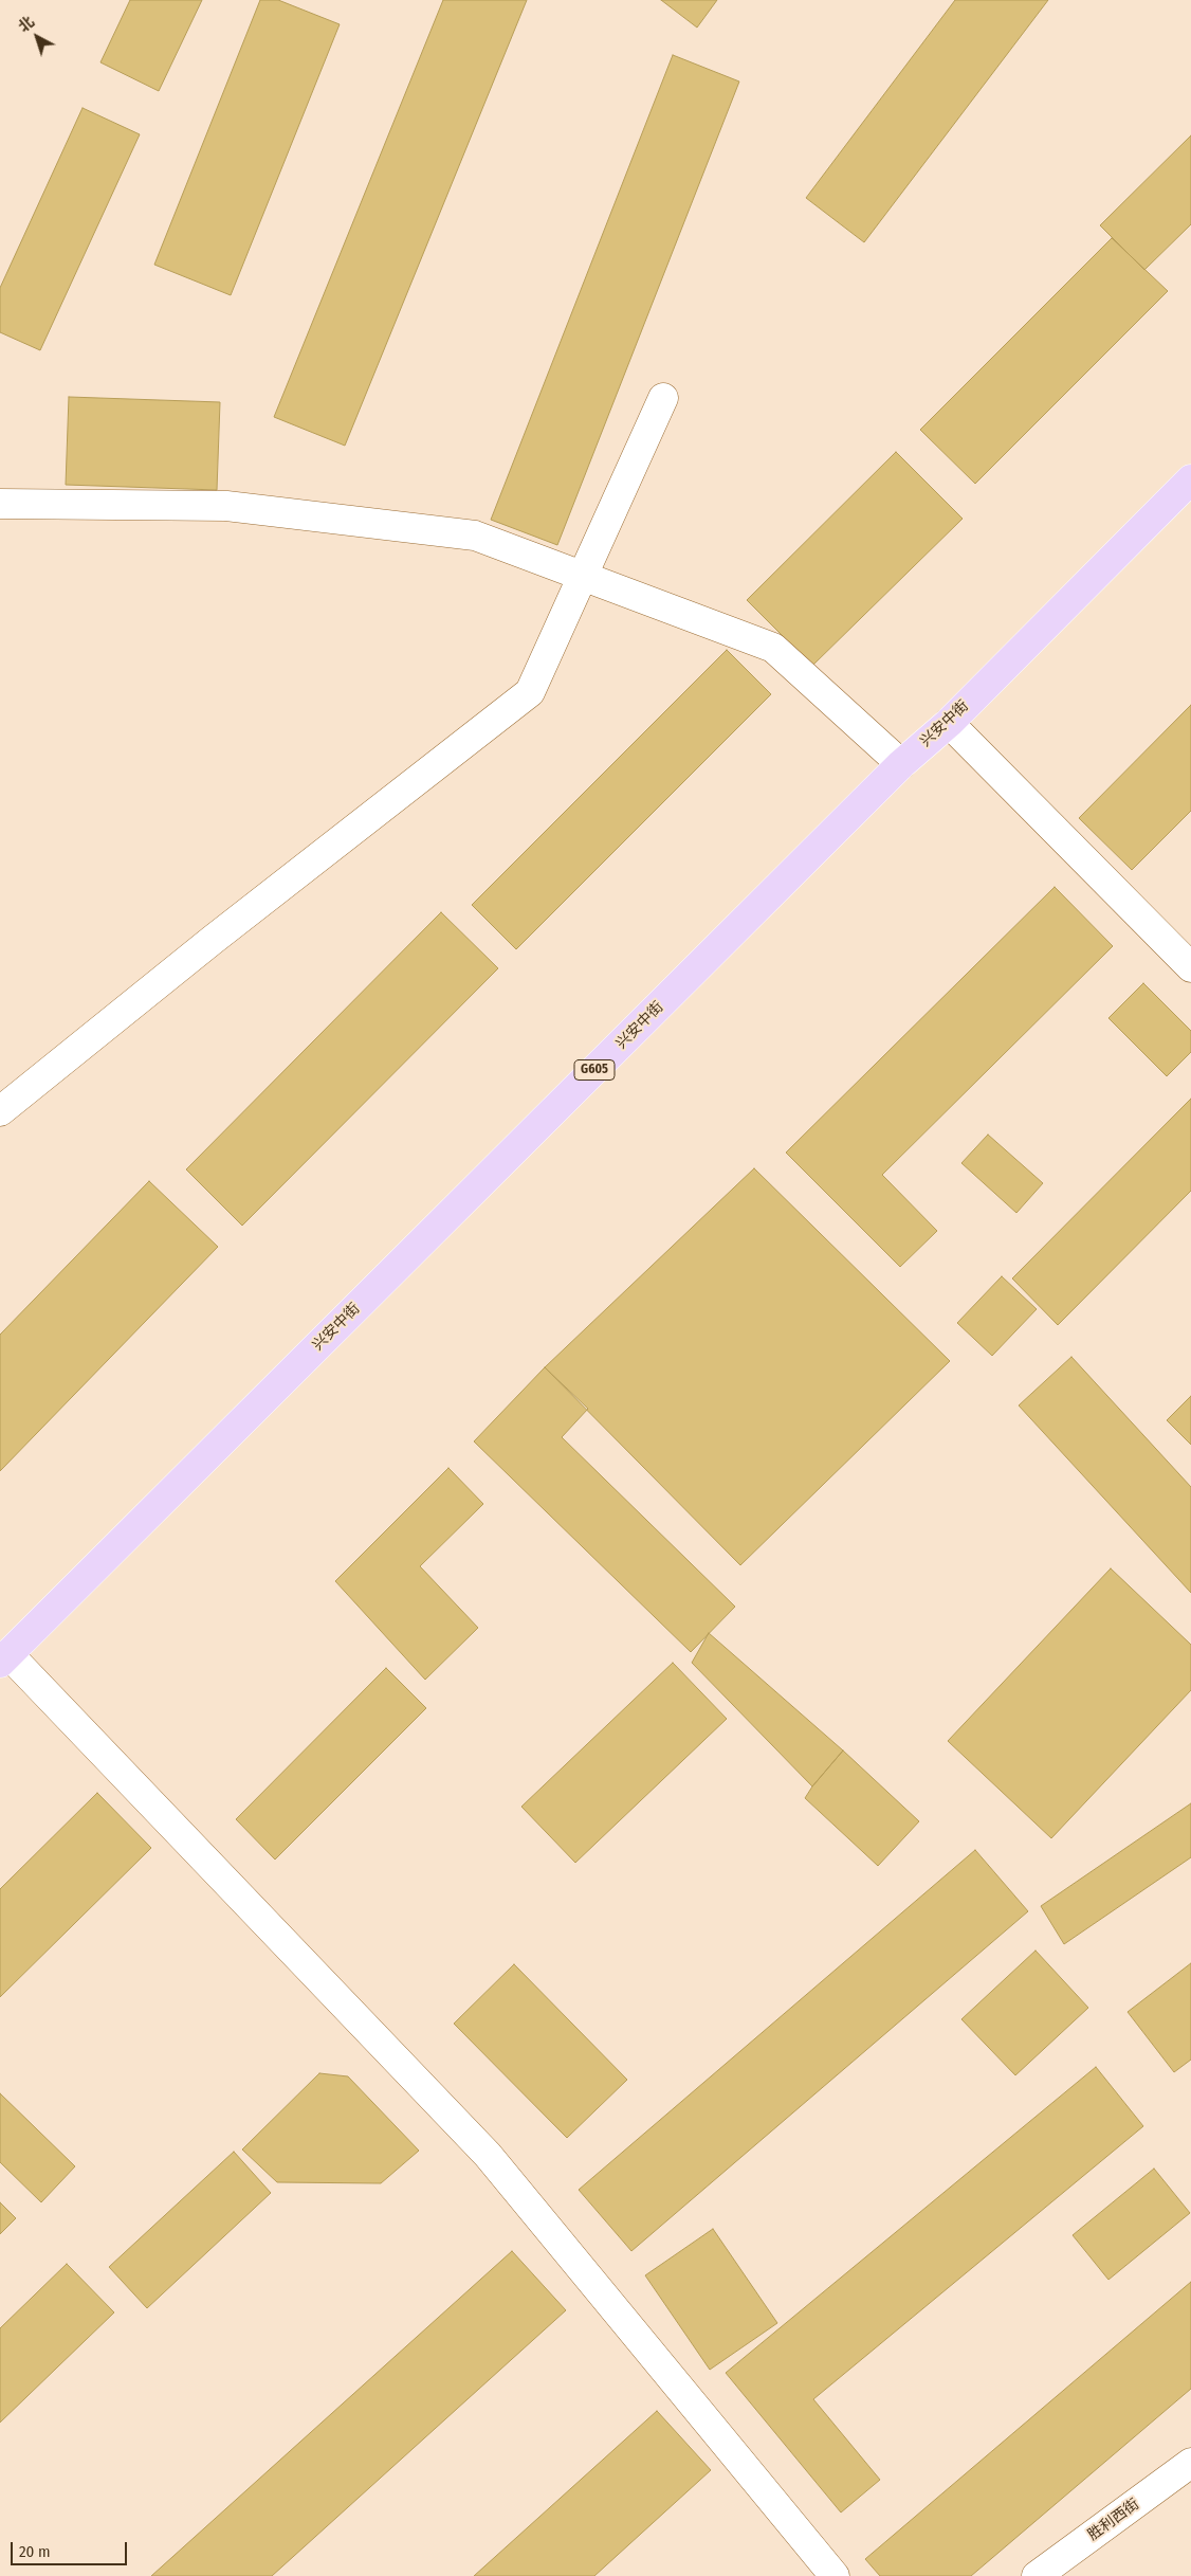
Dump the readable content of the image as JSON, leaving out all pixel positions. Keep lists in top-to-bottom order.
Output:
{
  "streets": {
    "highway": ["兴安中街", "G605"],
    "street": ["胜利西街"]
  },
  "scale_bar": "20 m",
  "north": "top left"
}
